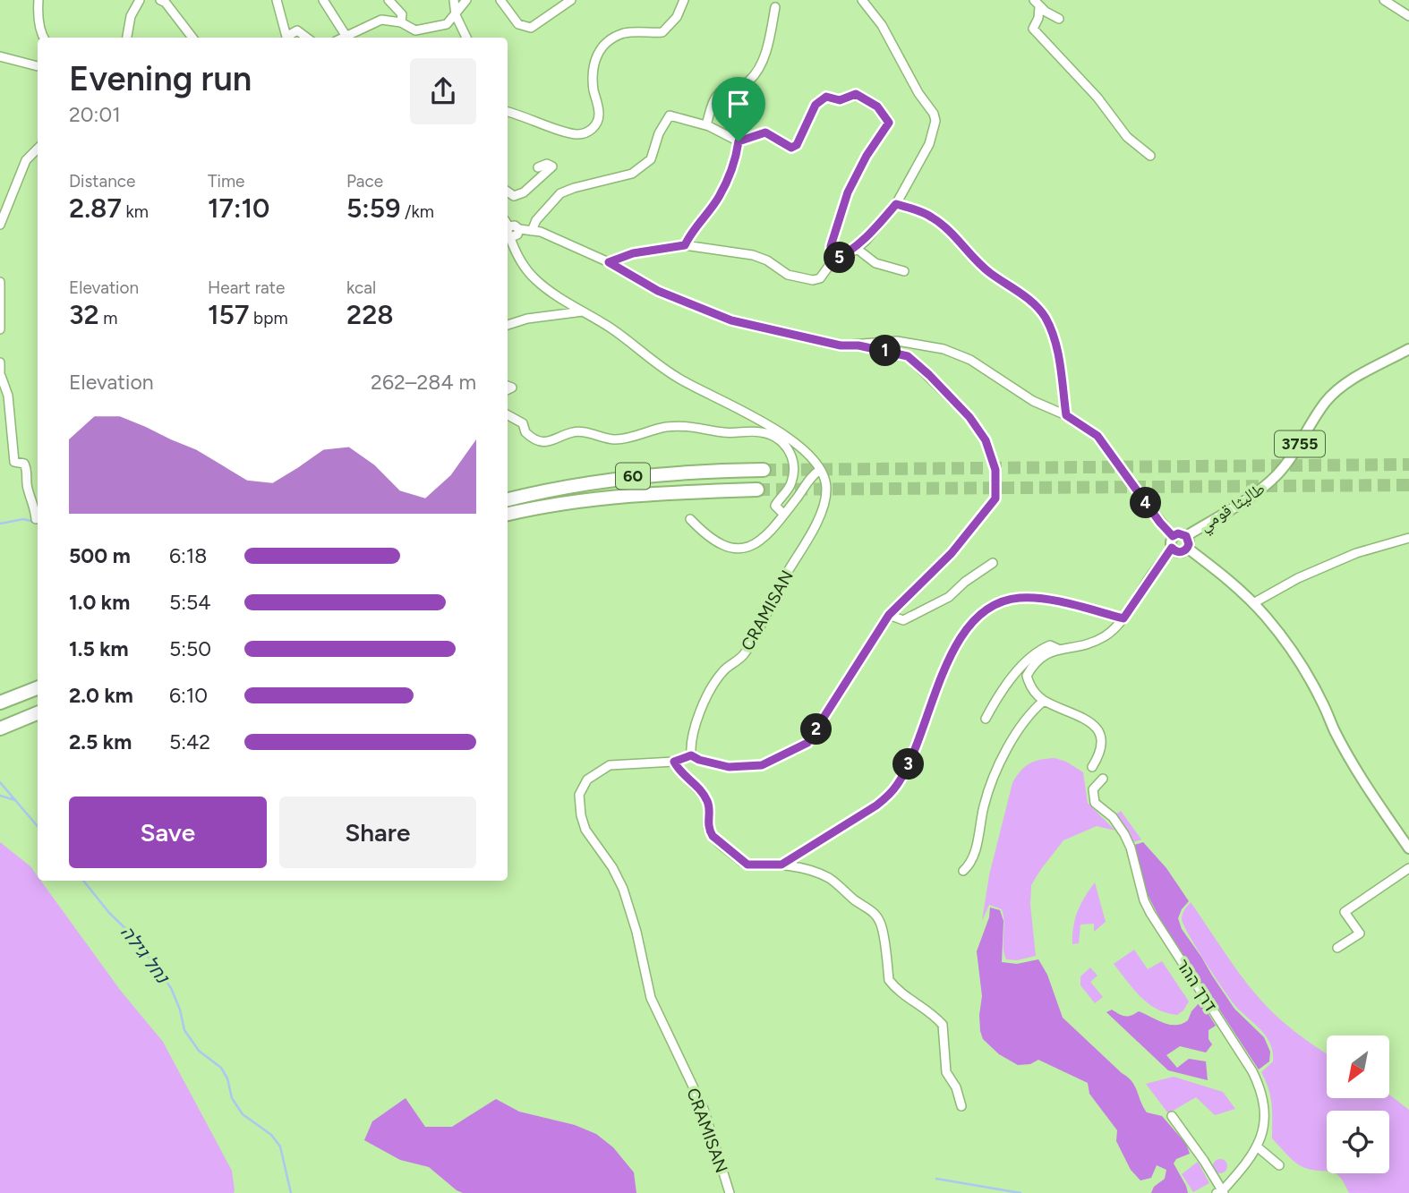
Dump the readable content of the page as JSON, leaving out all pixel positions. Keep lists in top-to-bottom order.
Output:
{
  "streets": {
    "highway": ["60"],
    "main road": ["3755", "طاليثا قومي"],
    "street": ["CRAMISAN", "דרך ההר"]
  },
  "water": ["נחל גילה"],
  "north": "bottom left",
  "page": {
    "heading": ["Evening run", "20:01"],
    "stats": [
      ["Distance", "2.87 km"],
      ["Time", "17:10"],
      ["Pace", "5:59 /km"],
      ["Elevation", "32 m"],
      ["Heart rate", "157 bpm"],
      ["kcal", "228"]
    ],
    "pins": [
      "5",
      "1",
      "4",
      "2",
      "3"
    ],
    "chart": ["Elevation", "262–284 m"],
    "list": [
      {
        "name": "500 m",
        "note": "6:18"
      },
      {
        "name": "1.0 km",
        "note": "5:54"
      },
      {
        "name": "1.5 km",
        "note": "5:50"
      },
      {
        "name": "2.0 km",
        "note": "6:10"
      },
      {
        "name": "2.5 km",
        "note": "5:42"
      }
    ],
    "buttons": ["Save", "Share"]
  }
}
